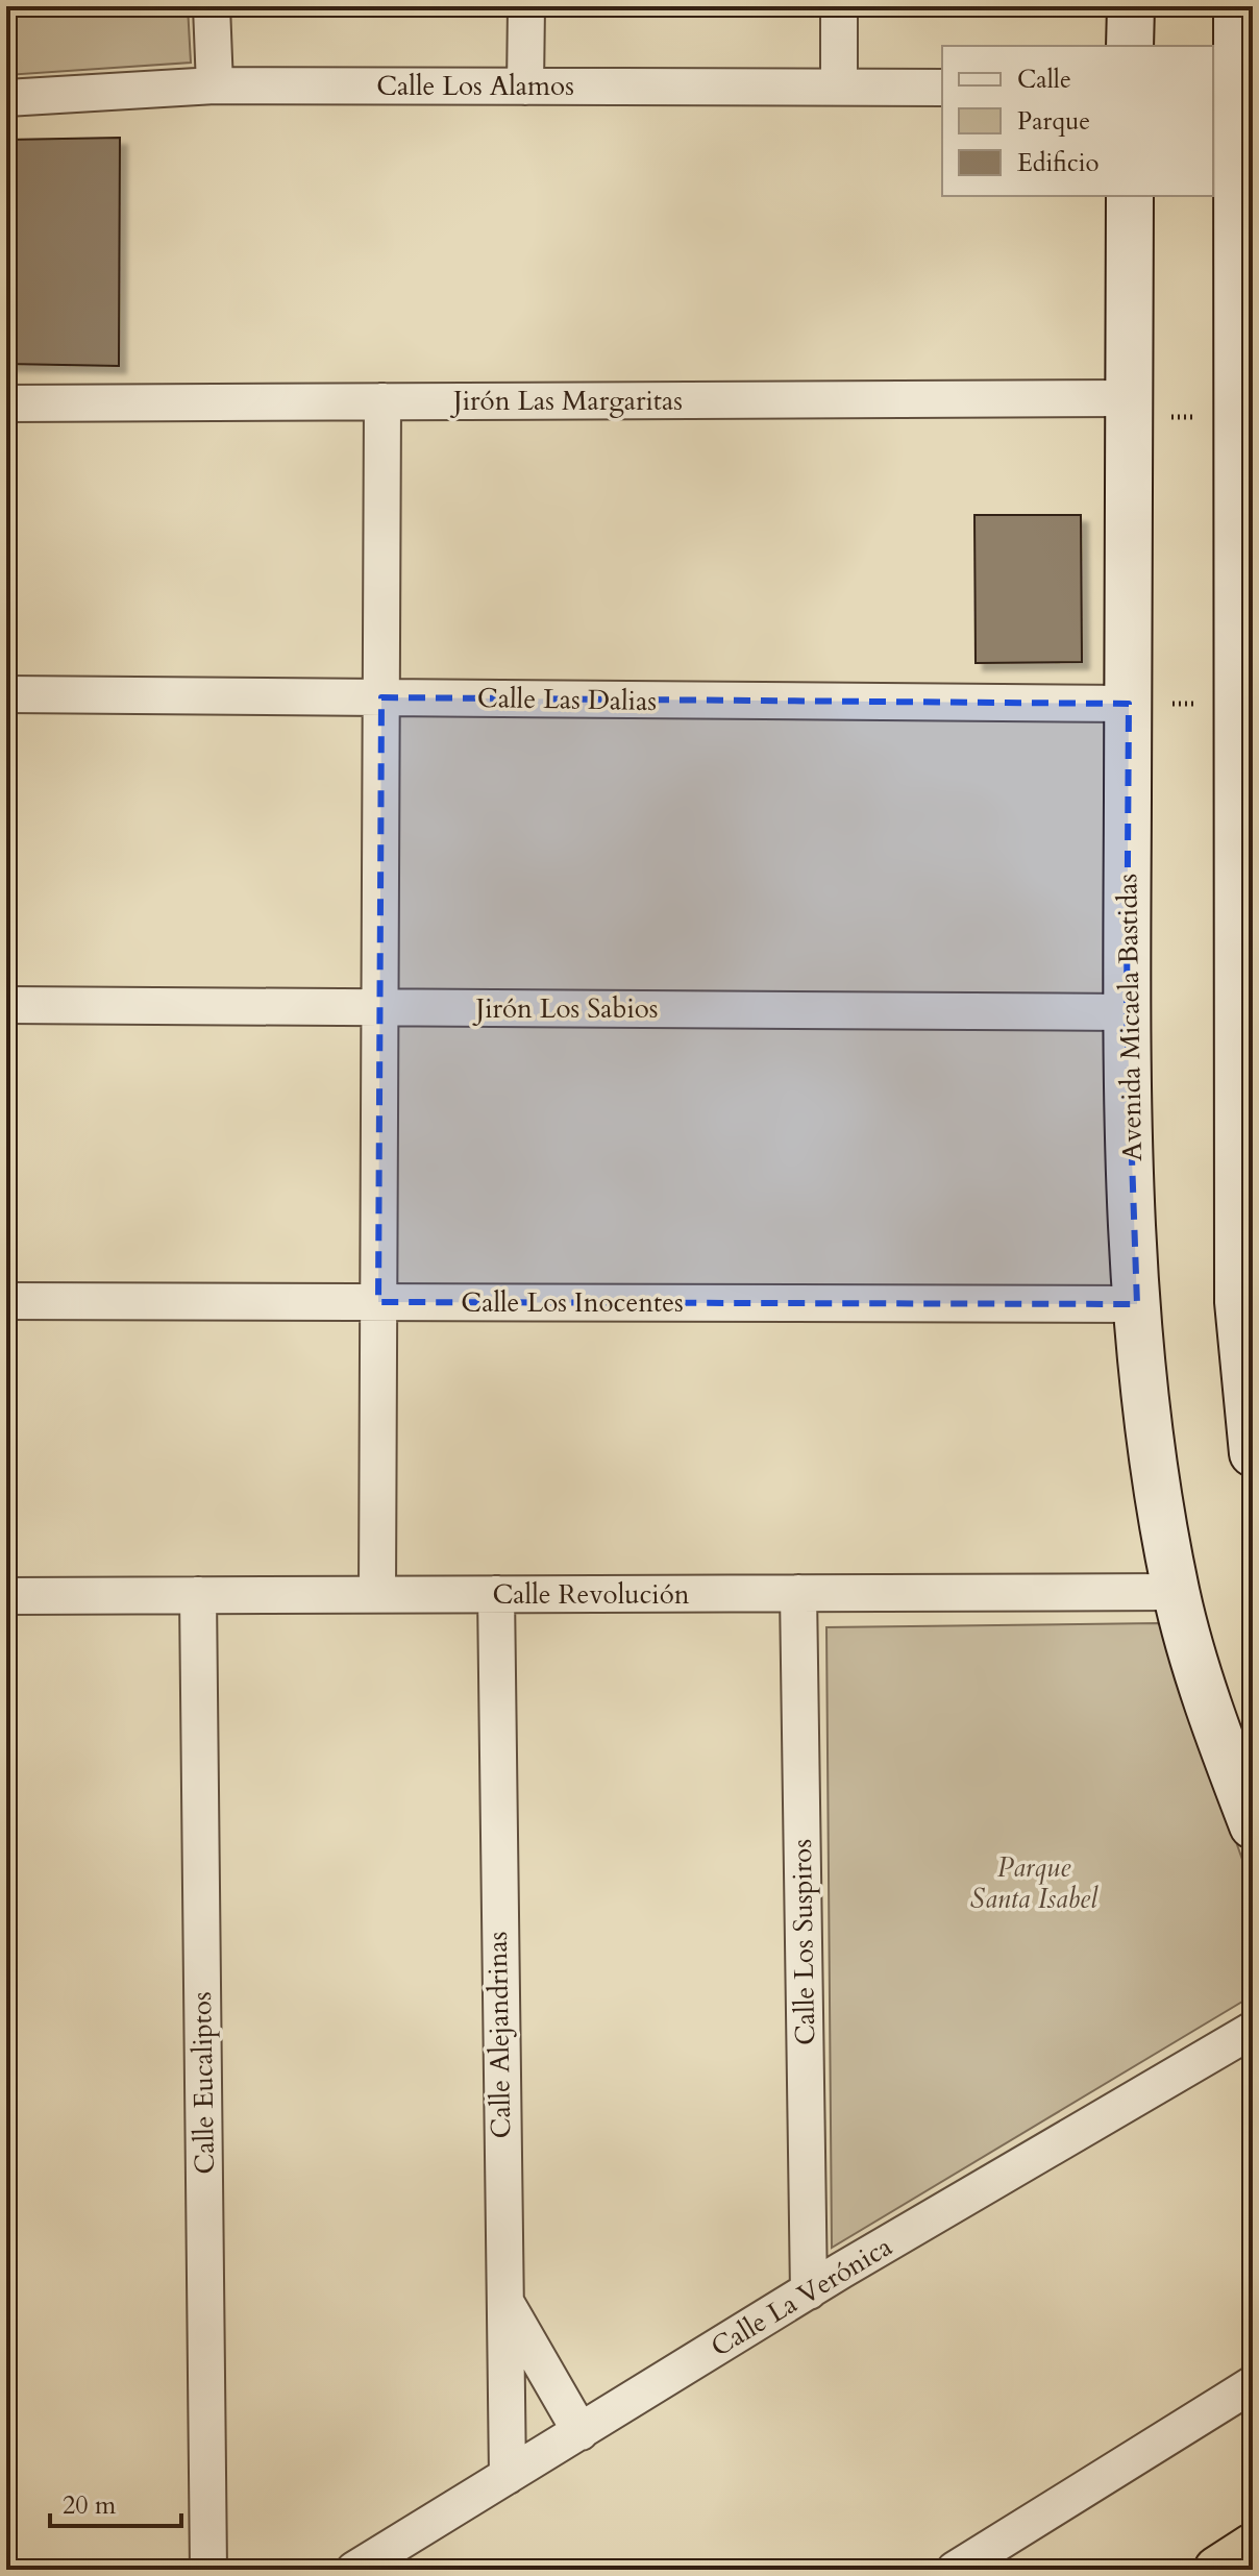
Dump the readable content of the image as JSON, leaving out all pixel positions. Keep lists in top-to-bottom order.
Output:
{
  "streets": {
    "street": [
      "Calle Los Alamos",
      "Jirón Las Margaritas",
      "Calle Las Dalias",
      "Jirón Los Sabios",
      "Avenida Micaela Bastidas",
      "Calle Los Inocentes",
      "Calle Revolución",
      "Calle Los Suspiros",
      "Calle Alejandrinas",
      "Calle Eucaliptos",
      "Calle La Verónica"
    ]
  },
  "crossings": [
    ["Jirón Las Margaritas", "Avenida Micaela Bastidas"],
    ["Calle Las Dalias", "Avenida Micaela Bastidas"],
    ["Jirón Los Sabios", "Avenida Micaela Bastidas"],
    ["Avenida Micaela Bastidas", "Calle Los Inocentes"],
    ["Avenida Micaela Bastidas", "Calle Revolución"],
    ["Calle Revolución", "Calle Los Suspiros"],
    ["Calle Revolución", "Calle Alejandrinas"],
    ["Calle Revolución", "Calle Eucaliptos"],
    ["Calle Los Suspiros", "Calle La Verónica"],
    ["Calle Alejandrinas", "Calle La Verónica"]
  ],
  "parks": ["Parque Santa Isabel"],
  "legend": ["Calle", "Parque", "Edificio"],
  "scale_bar": "20 m"
}
